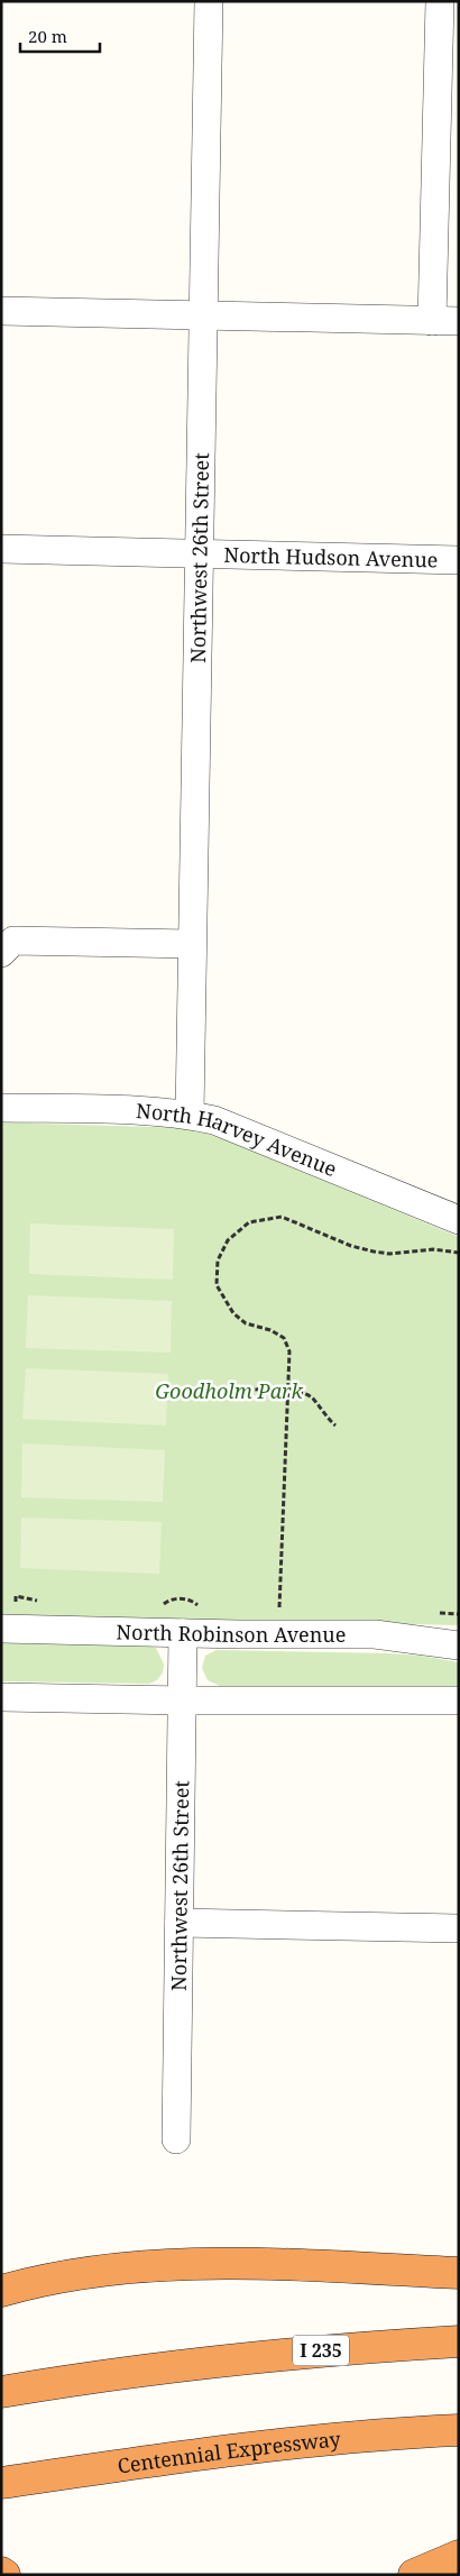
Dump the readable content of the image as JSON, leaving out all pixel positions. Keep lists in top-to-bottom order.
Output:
{
  "streets": {
    "highway": ["I 235", "Centennial Expressway"],
    "street": [
      "North Hudson Avenue",
      "Northwest 26th Street",
      "North Harvey Avenue",
      "North Robinson Avenue"
    ]
  },
  "crossings": [
    ["North Hudson Avenue", "Northwest 26th Street"],
    ["Northwest 26th Street", "North Harvey Avenue"],
    ["Northwest 26th Street", "North Robinson Avenue"]
  ],
  "parks": ["Goodholm Park"],
  "scale_bar": "20 m"
}
